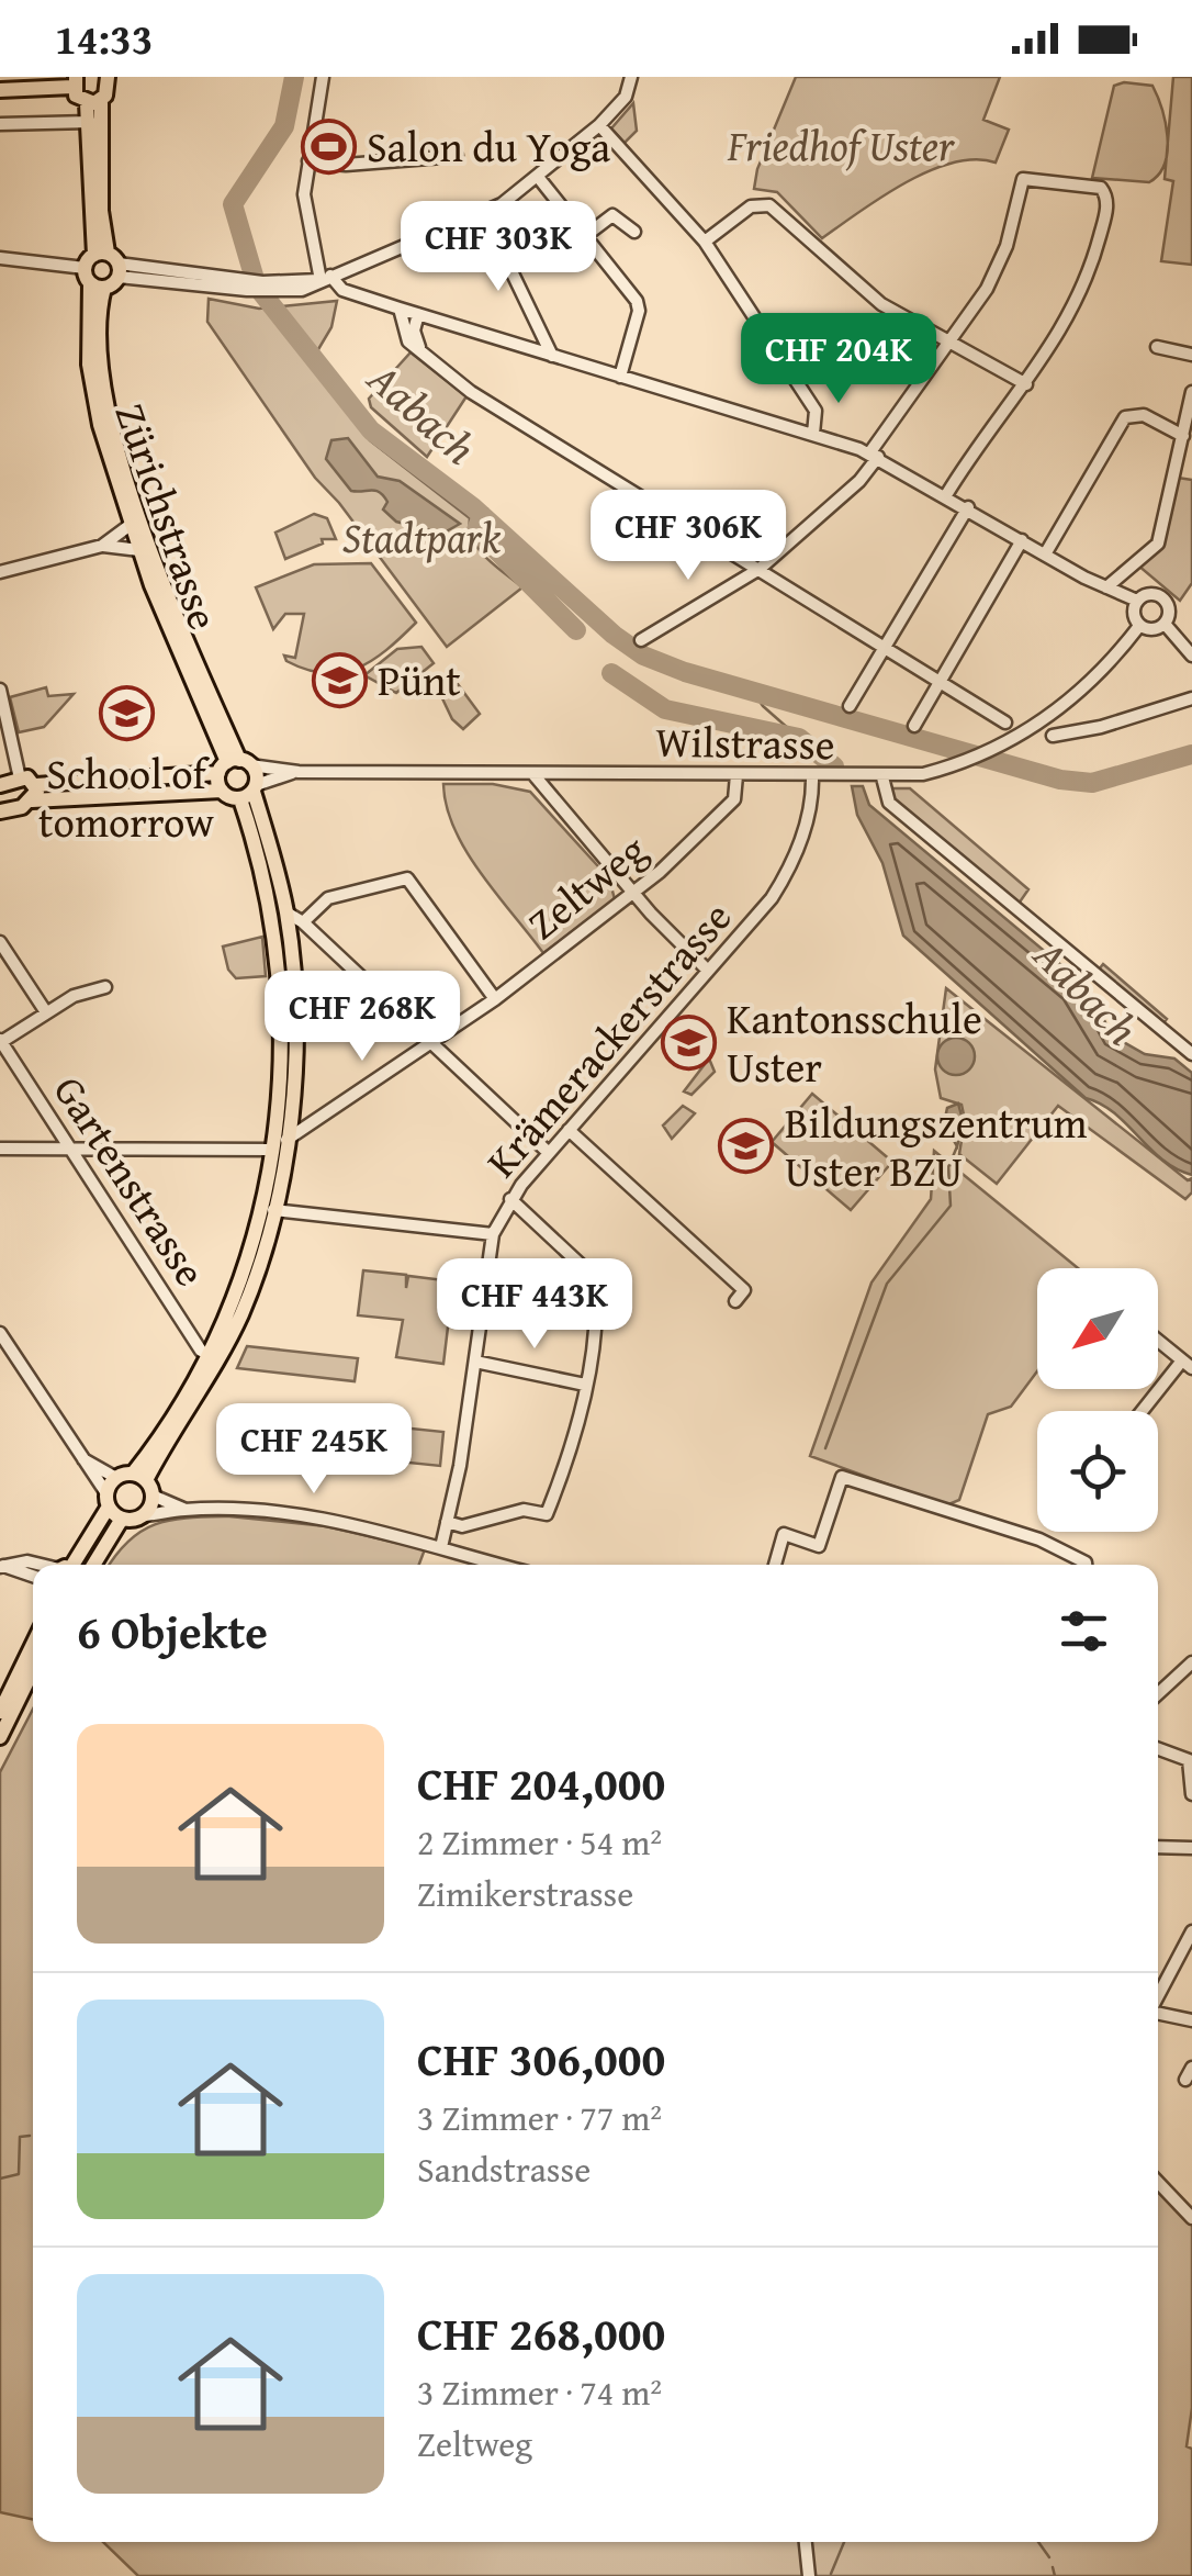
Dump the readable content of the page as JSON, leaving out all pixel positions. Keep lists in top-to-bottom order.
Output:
{
  "streets": {
    "main road": ["Zürichstrasse"],
    "street": [
      "Wilstrasse",
      "Zeltweg",
      "Krämerackerstrasse",
      "Gartenstrasse"
    ]
  },
  "crossings": [
    ["Zürichstrasse", "Wilstrasse"],
    ["Wilstrasse", "Zeltweg"],
    ["Wilstrasse", "Krämerackerstrasse"]
  ],
  "water": ["Aabach"],
  "parks": ["Friedhof Uster", "Stadtpark"],
  "places": {
    "sports": ["Salon du Yoga"],
    "school or university": [
      "Pünt",
      "School of tomorrow",
      "Kantonsschule Uster",
      "Bildungszentrum Uster BZU"
    ]
  },
  "north": "bottom left",
  "page": {
    "status": "14:33",
    "price": [
      "CHF 303K",
      "CHF 204K",
      "CHF 306K",
      "CHF 268K",
      "CHF 443K",
      "CHF 245K"
    ],
    "heading": "6 Objekte",
    "list": [
      {
        "name": "CHF 204,000",
        "note": "2 Zimmer · 54 m² · Zimikerstrasse"
      },
      {
        "name": "CHF 306,000",
        "note": "3 Zimmer · 77 m² · Sandstrasse"
      },
      {
        "name": "CHF 268,000",
        "note": "3 Zimmer · 74 m² · Zeltweg"
      }
    ]
  }
}
